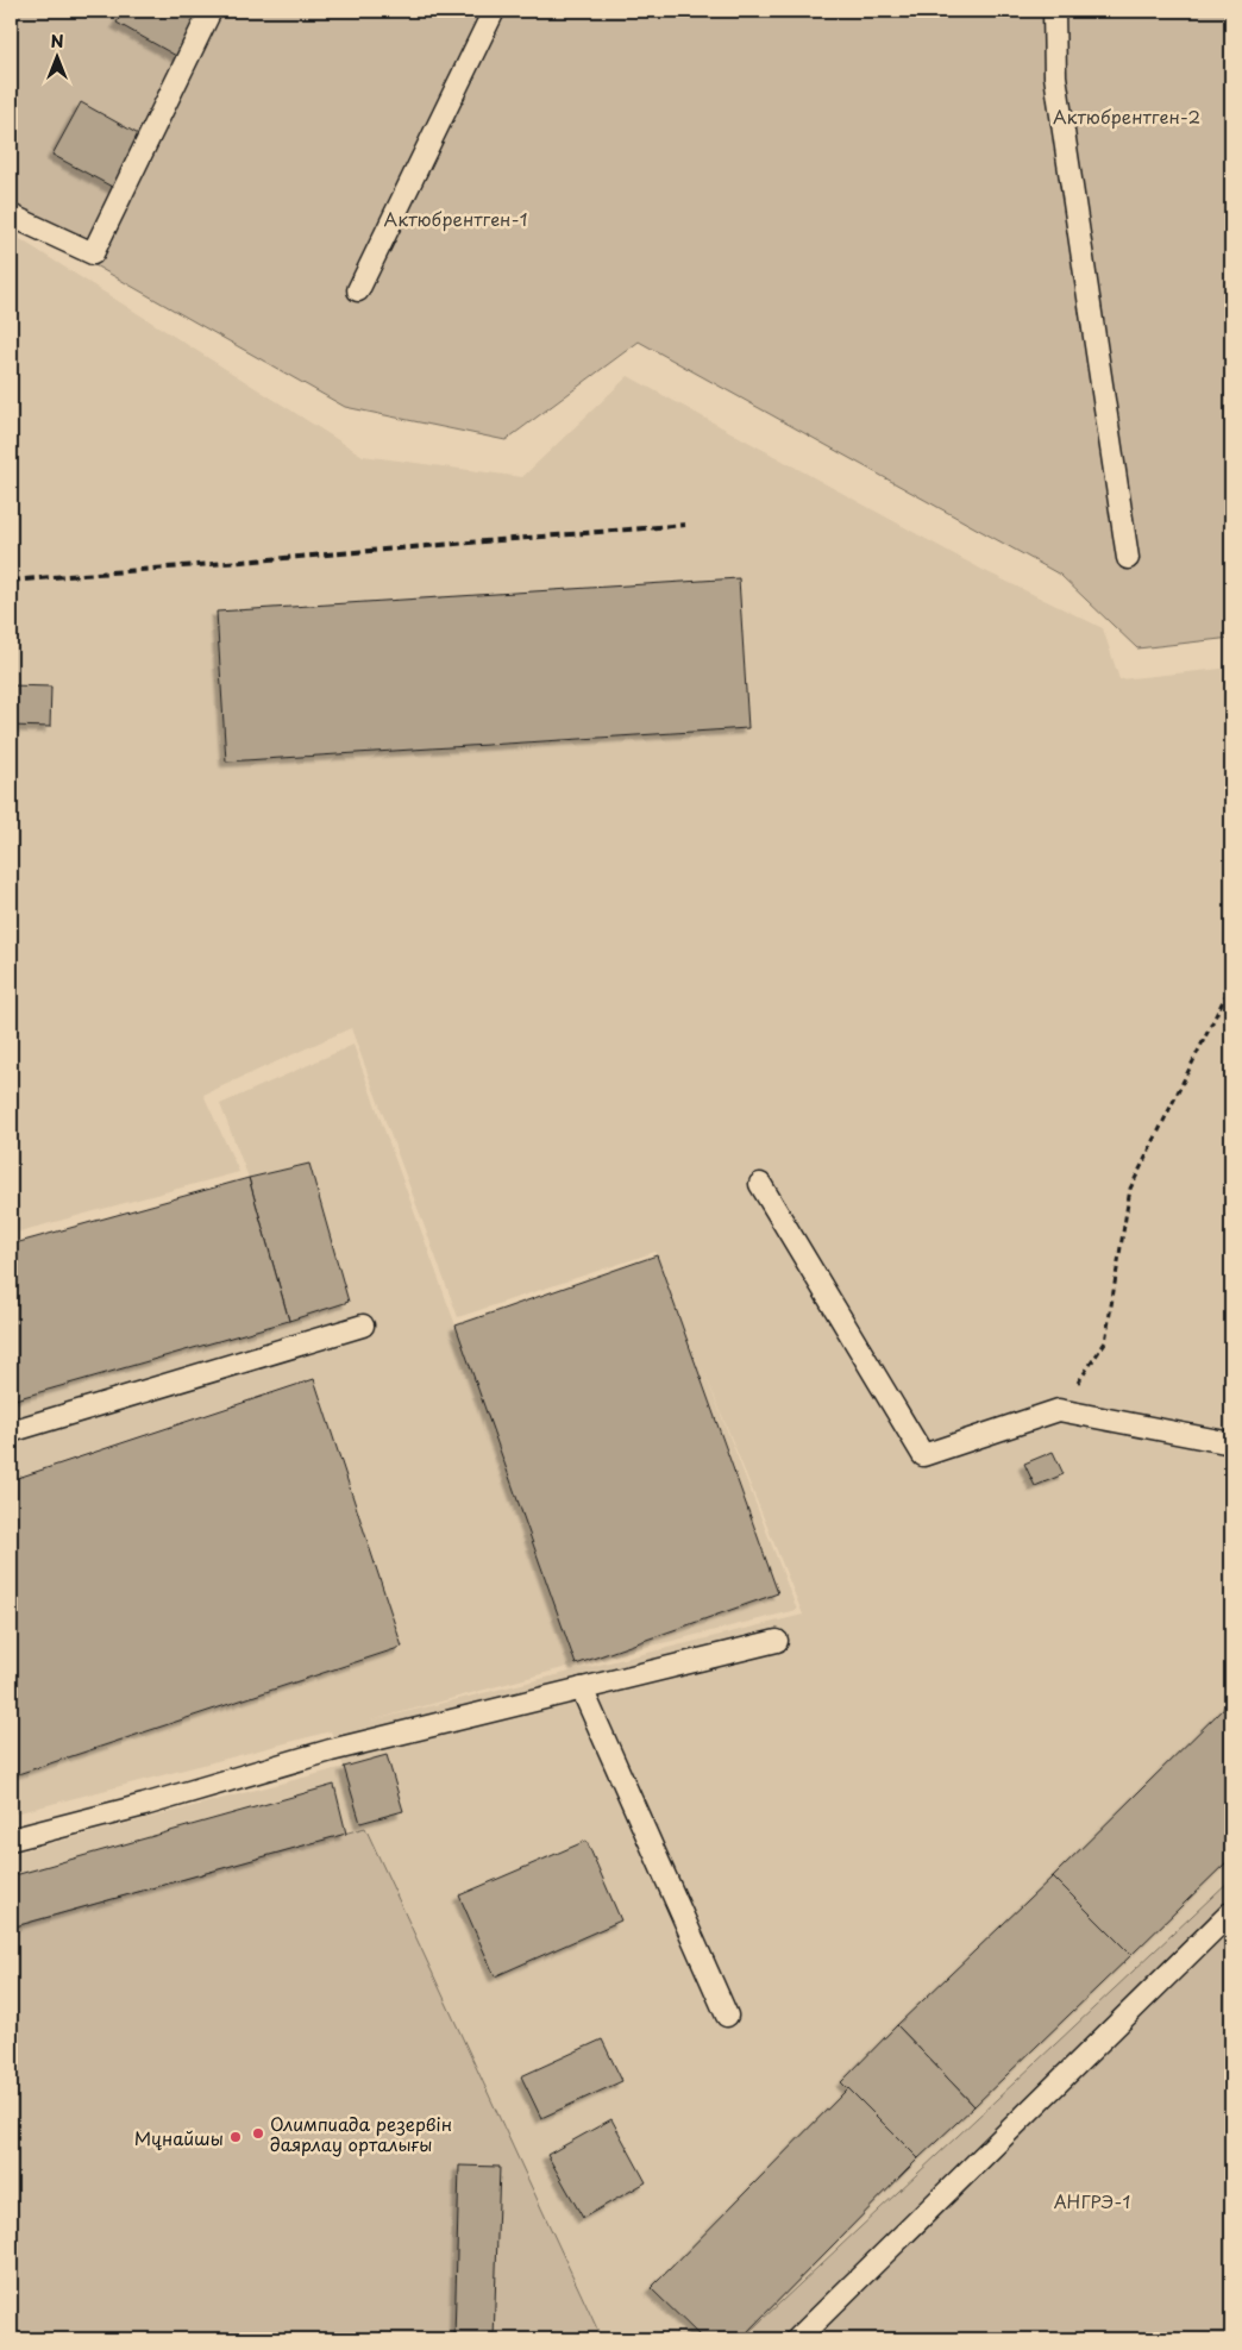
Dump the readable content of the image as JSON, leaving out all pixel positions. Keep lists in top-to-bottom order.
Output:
{
  "parks": ["Актюбрентген-2", "Актюбрентген-1", "АНГРЭ-1"],
  "places": ["Олимпиада резервін даярлау орталығы", "Мұнайшы"],
  "north": "top"
}
